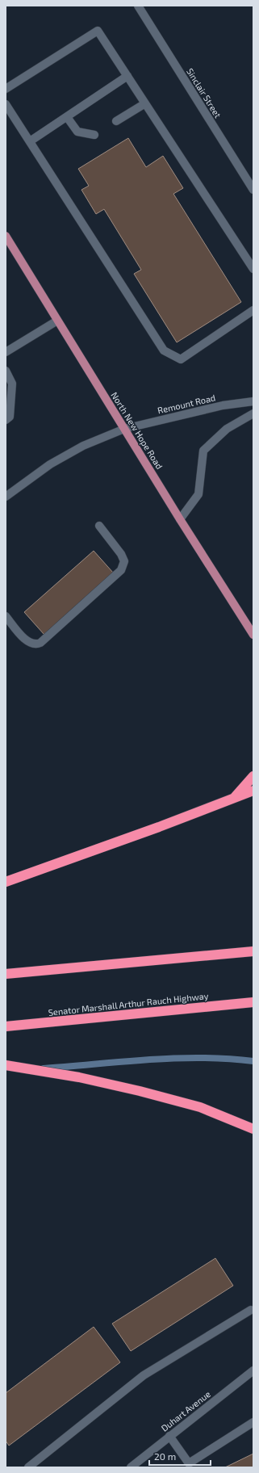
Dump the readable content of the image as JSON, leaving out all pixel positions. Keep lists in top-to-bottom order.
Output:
{
  "streets": {
    "highway": ["Senator Marshall Arthur Rauch Highway"],
    "main road": ["North New Hope Road"],
    "street": ["Sinclair Street", "Remount Road", "Duhart Avenue"]
  },
  "crossings": [
    ["Remount Road", "North New Hope Road"]
  ],
  "scale_bar": "20 m"
}
